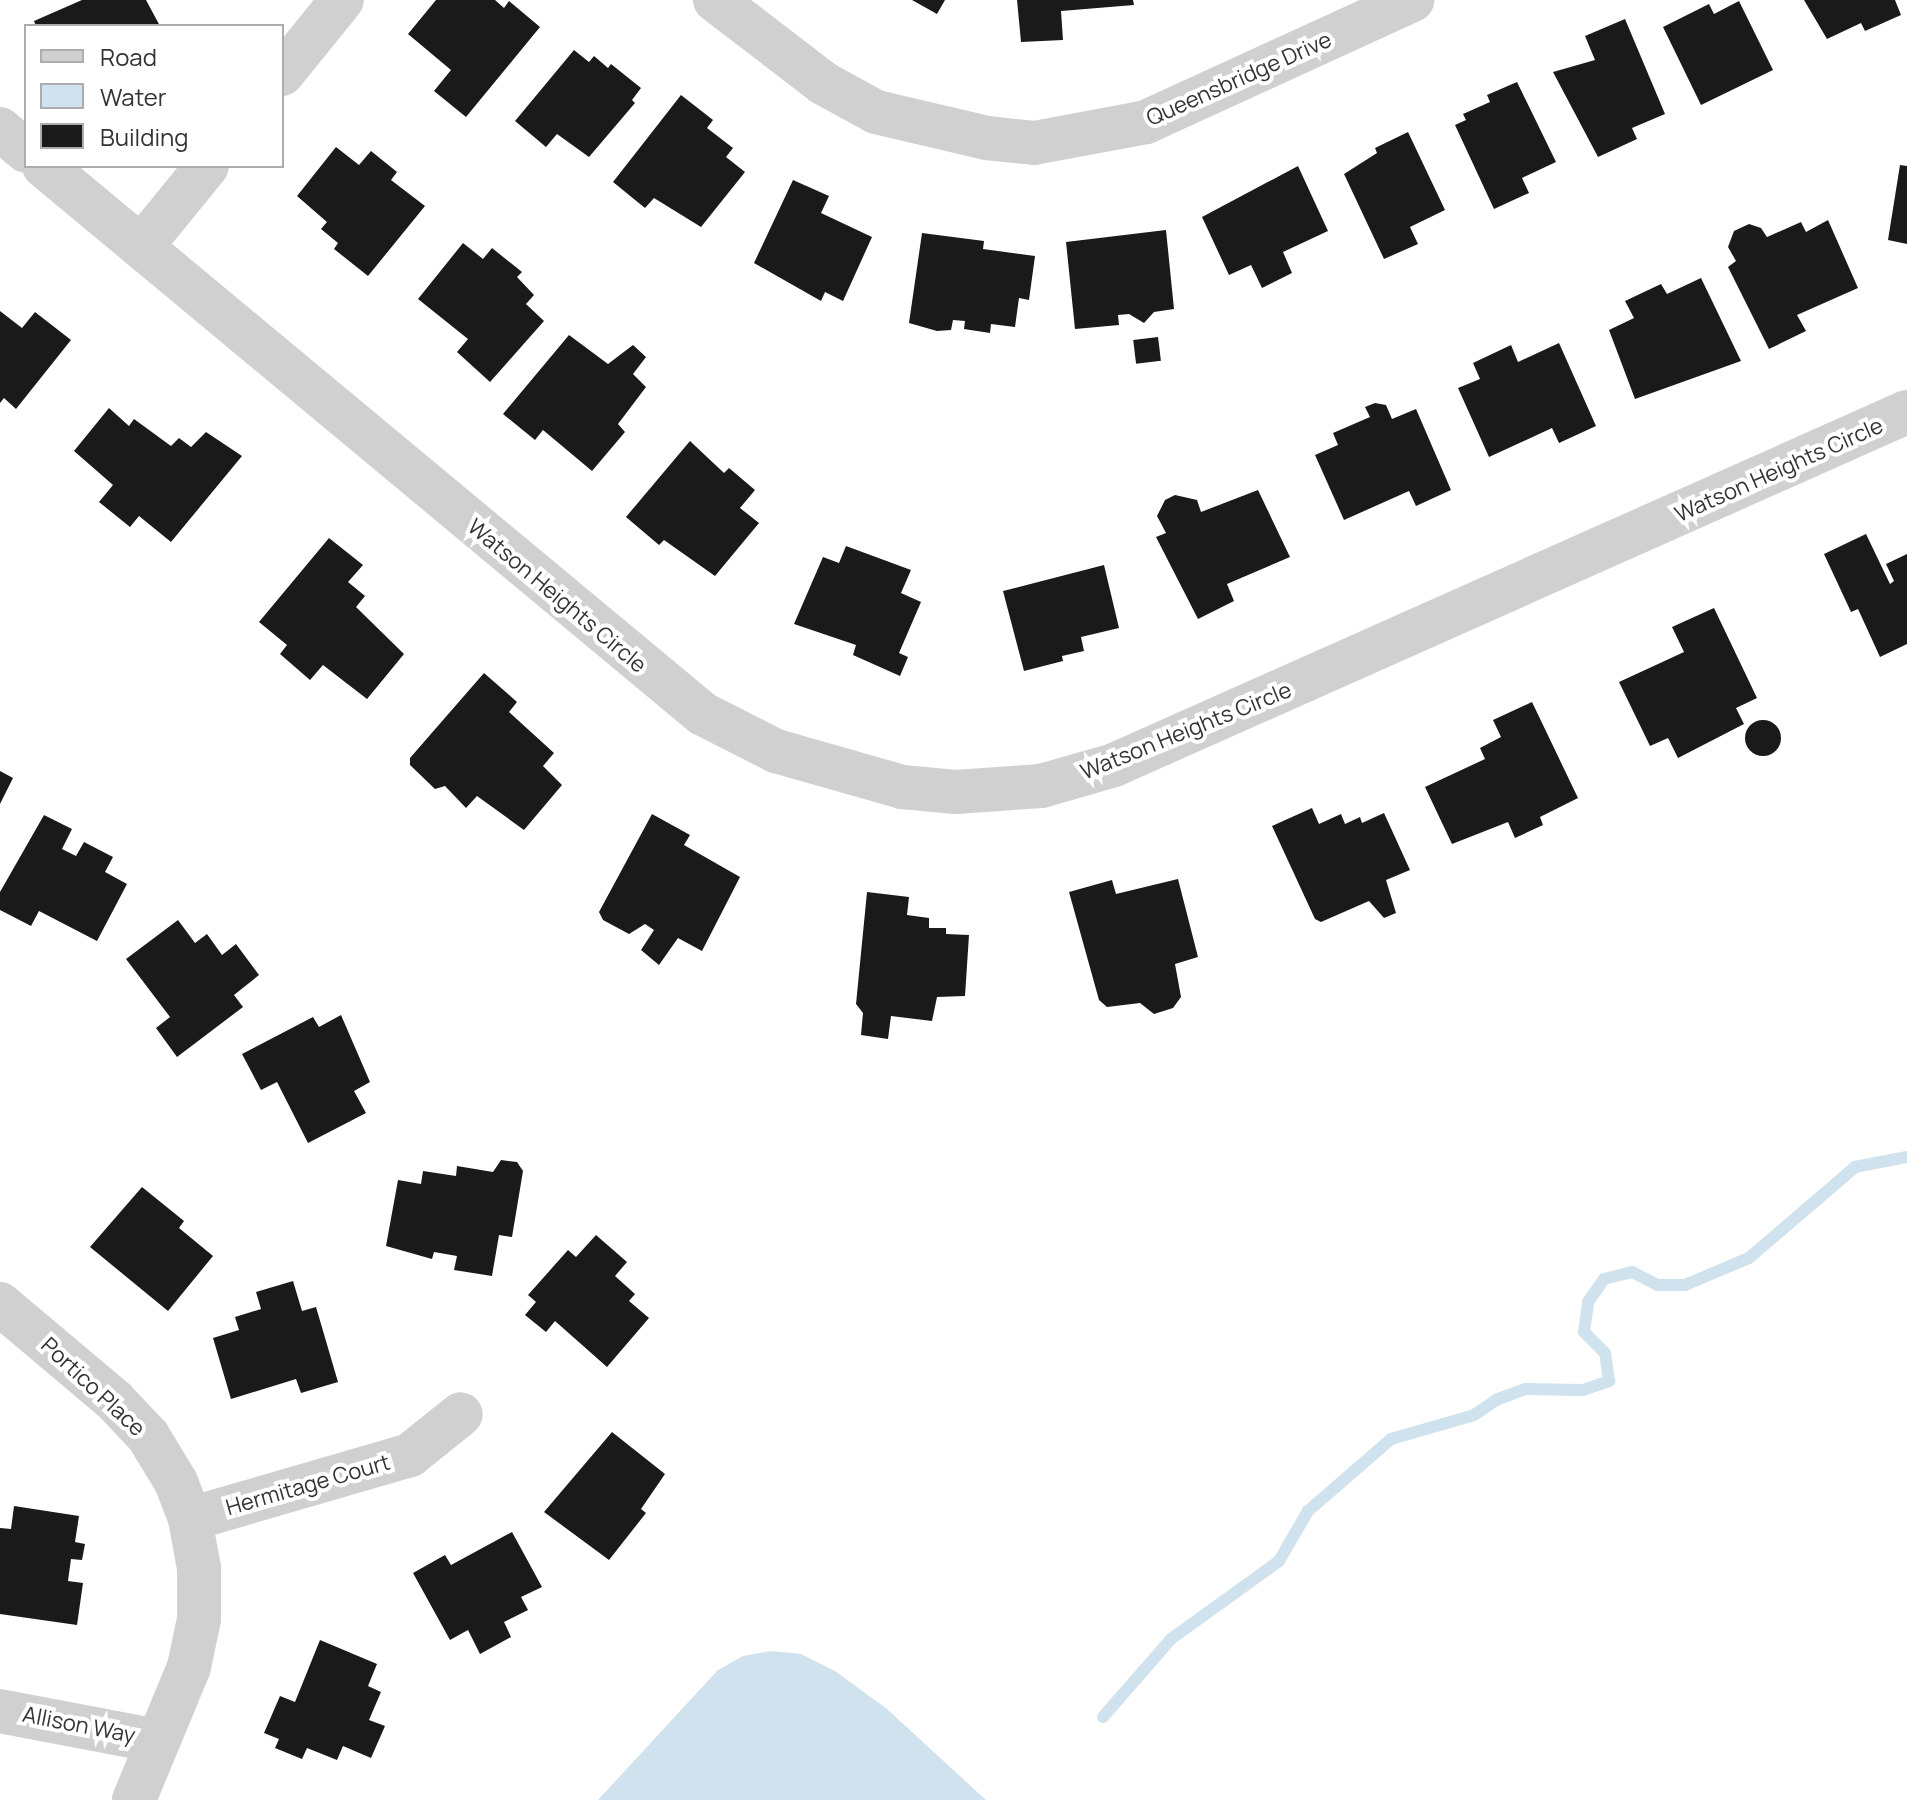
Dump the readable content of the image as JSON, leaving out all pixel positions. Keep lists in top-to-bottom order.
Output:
{
  "streets": {
    "street": [
      "Queensbridge Drive",
      "Watson Heights Circle",
      "Portico Place",
      "Hermitage Court",
      "Allison Way"
    ]
  },
  "crossings": [
    ["Portico Place", "Hermitage Court"],
    ["Portico Place", "Allison Way"]
  ],
  "legend": ["Road", "Water", "Building"]
}
